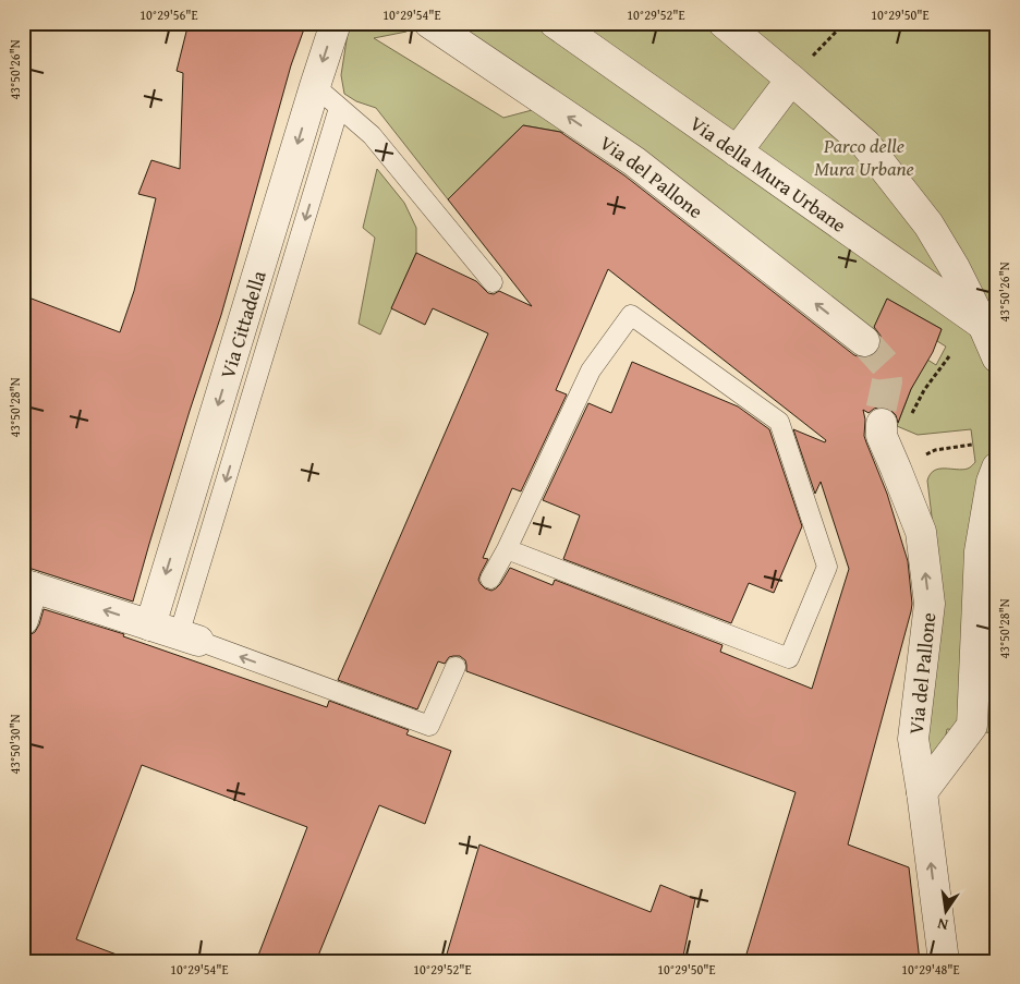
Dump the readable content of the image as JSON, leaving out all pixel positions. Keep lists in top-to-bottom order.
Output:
{
  "streets": {
    "street": ["Via della Mura Urbane", "Via del Pallone", "Via Cittadella"]
  },
  "one_way": ["Via del Pallone", "Via Cittadella"],
  "parks": ["Parco delle Mura Urbane"],
  "north": "bottom",
  "coordinates": [
    "10°29'56\"E",
    "10°29'54\"E",
    "10°29'52\"E",
    "10°29'50\"E",
    "43°50'26\"N",
    "43°50'28\"N",
    "43°50'30\"N",
    "10°29'48\"E"
  ]
}
